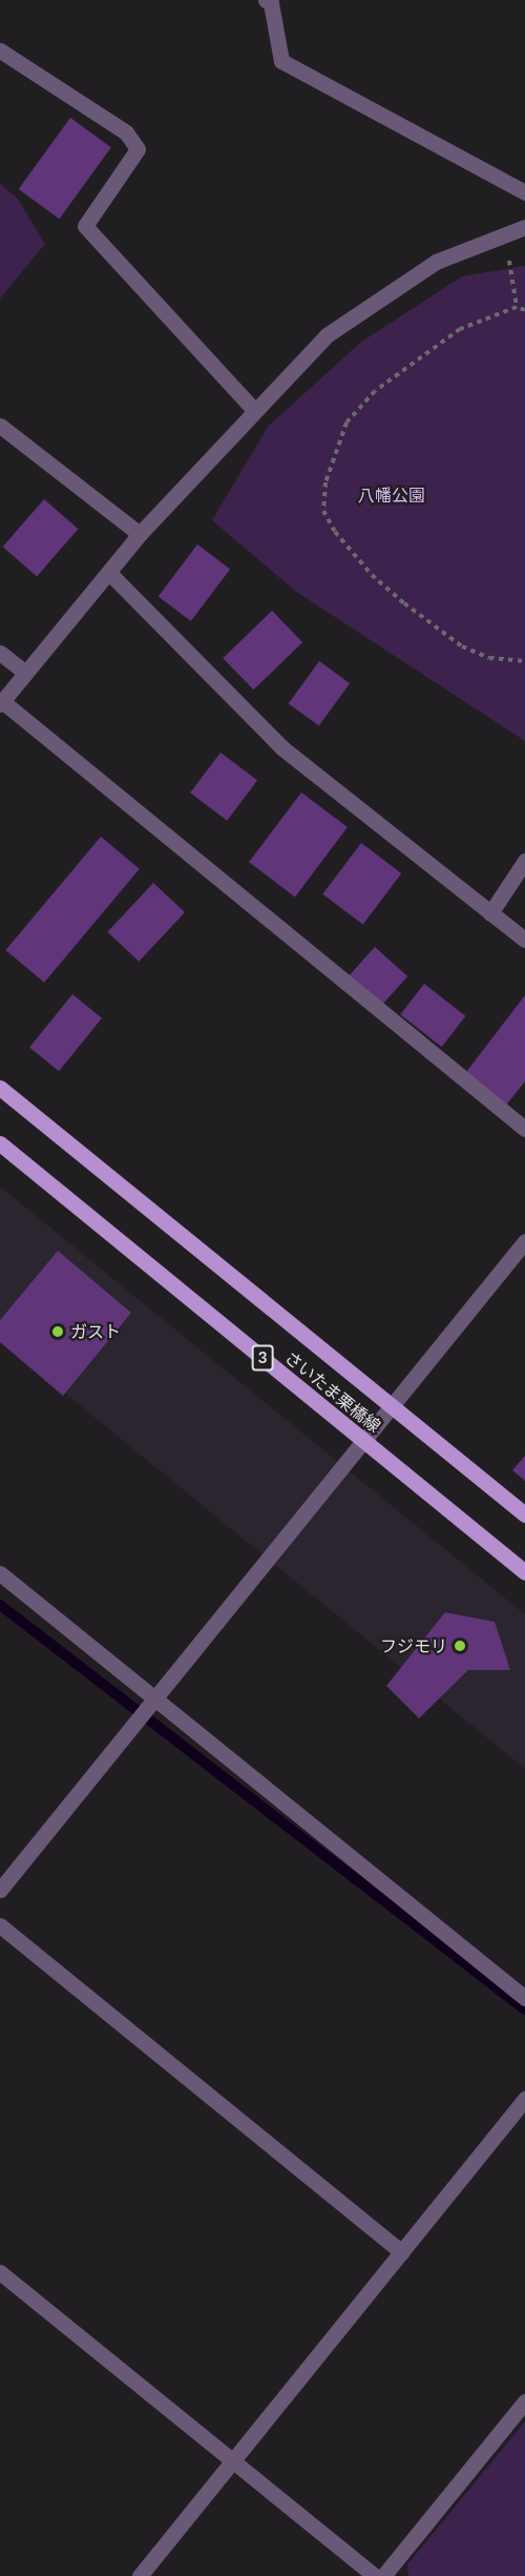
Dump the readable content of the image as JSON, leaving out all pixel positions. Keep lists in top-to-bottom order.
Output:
{
  "streets": {
    "main road": ["3", "さいたま栗橋線"]
  },
  "parks": ["八幡公園"],
  "places": ["ガスト", "フジモリ"]
}
